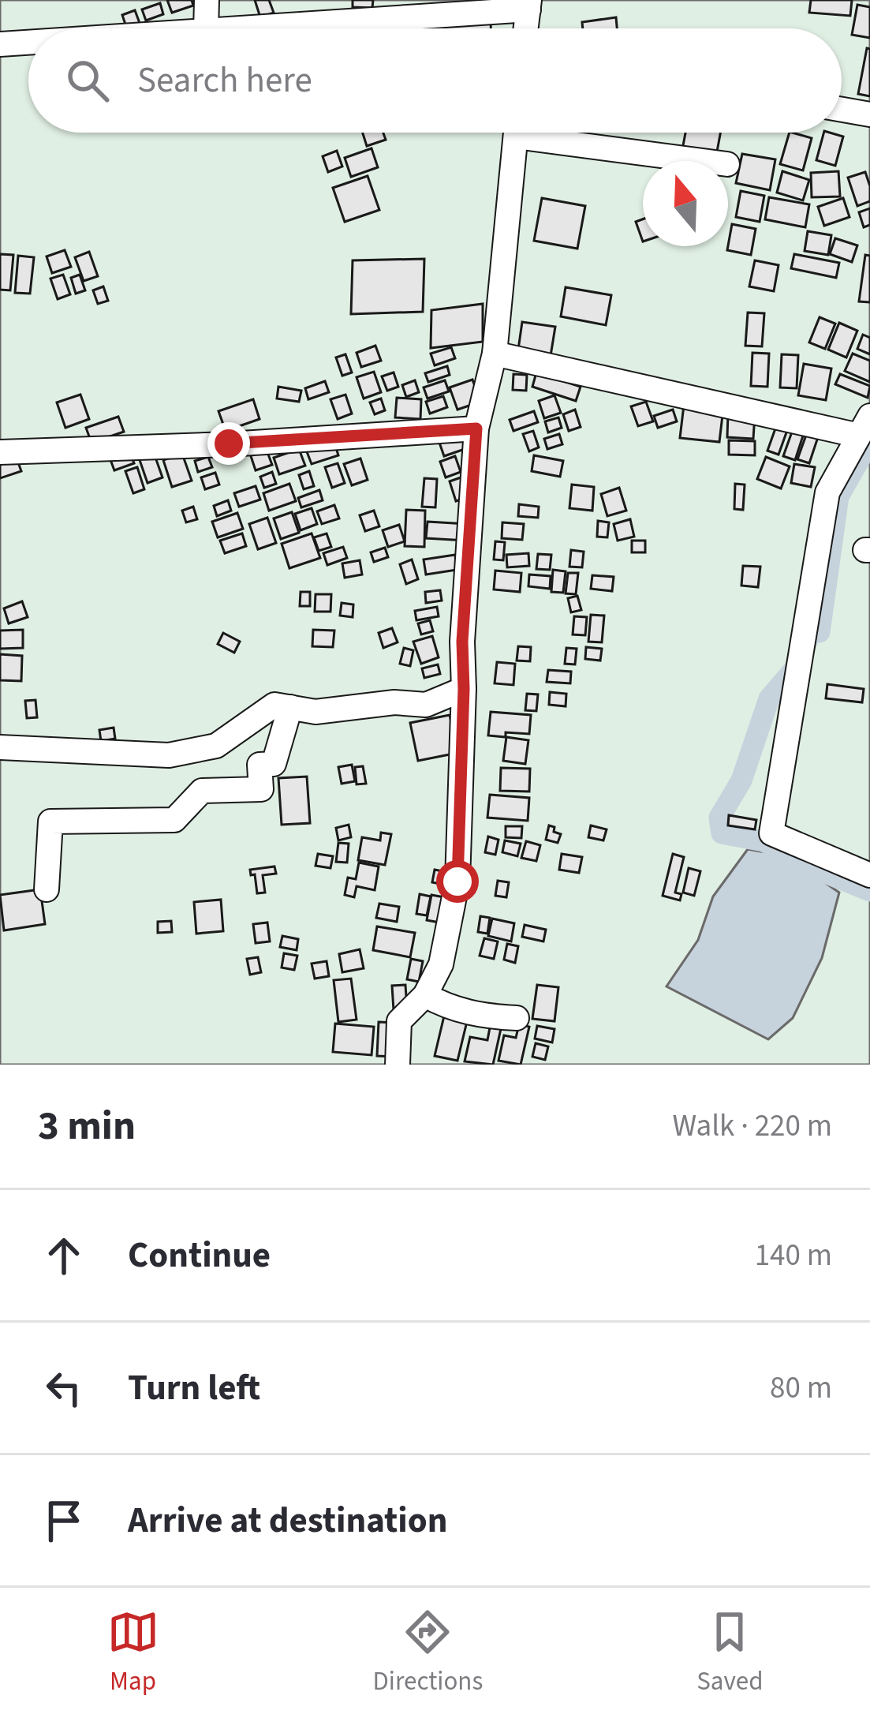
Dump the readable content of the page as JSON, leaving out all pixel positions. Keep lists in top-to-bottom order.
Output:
{
  "north": "top",
  "page": {
    "search": "Search here",
    "heading": ["3 min", "Walk · 220 m"],
    "list": [
      ["Continue", "140 m"],
      ["Turn left", "80 m"],
      "Arrive at destination"
    ],
    "nav": ["Map", "Directions", "Saved"]
  }
}
